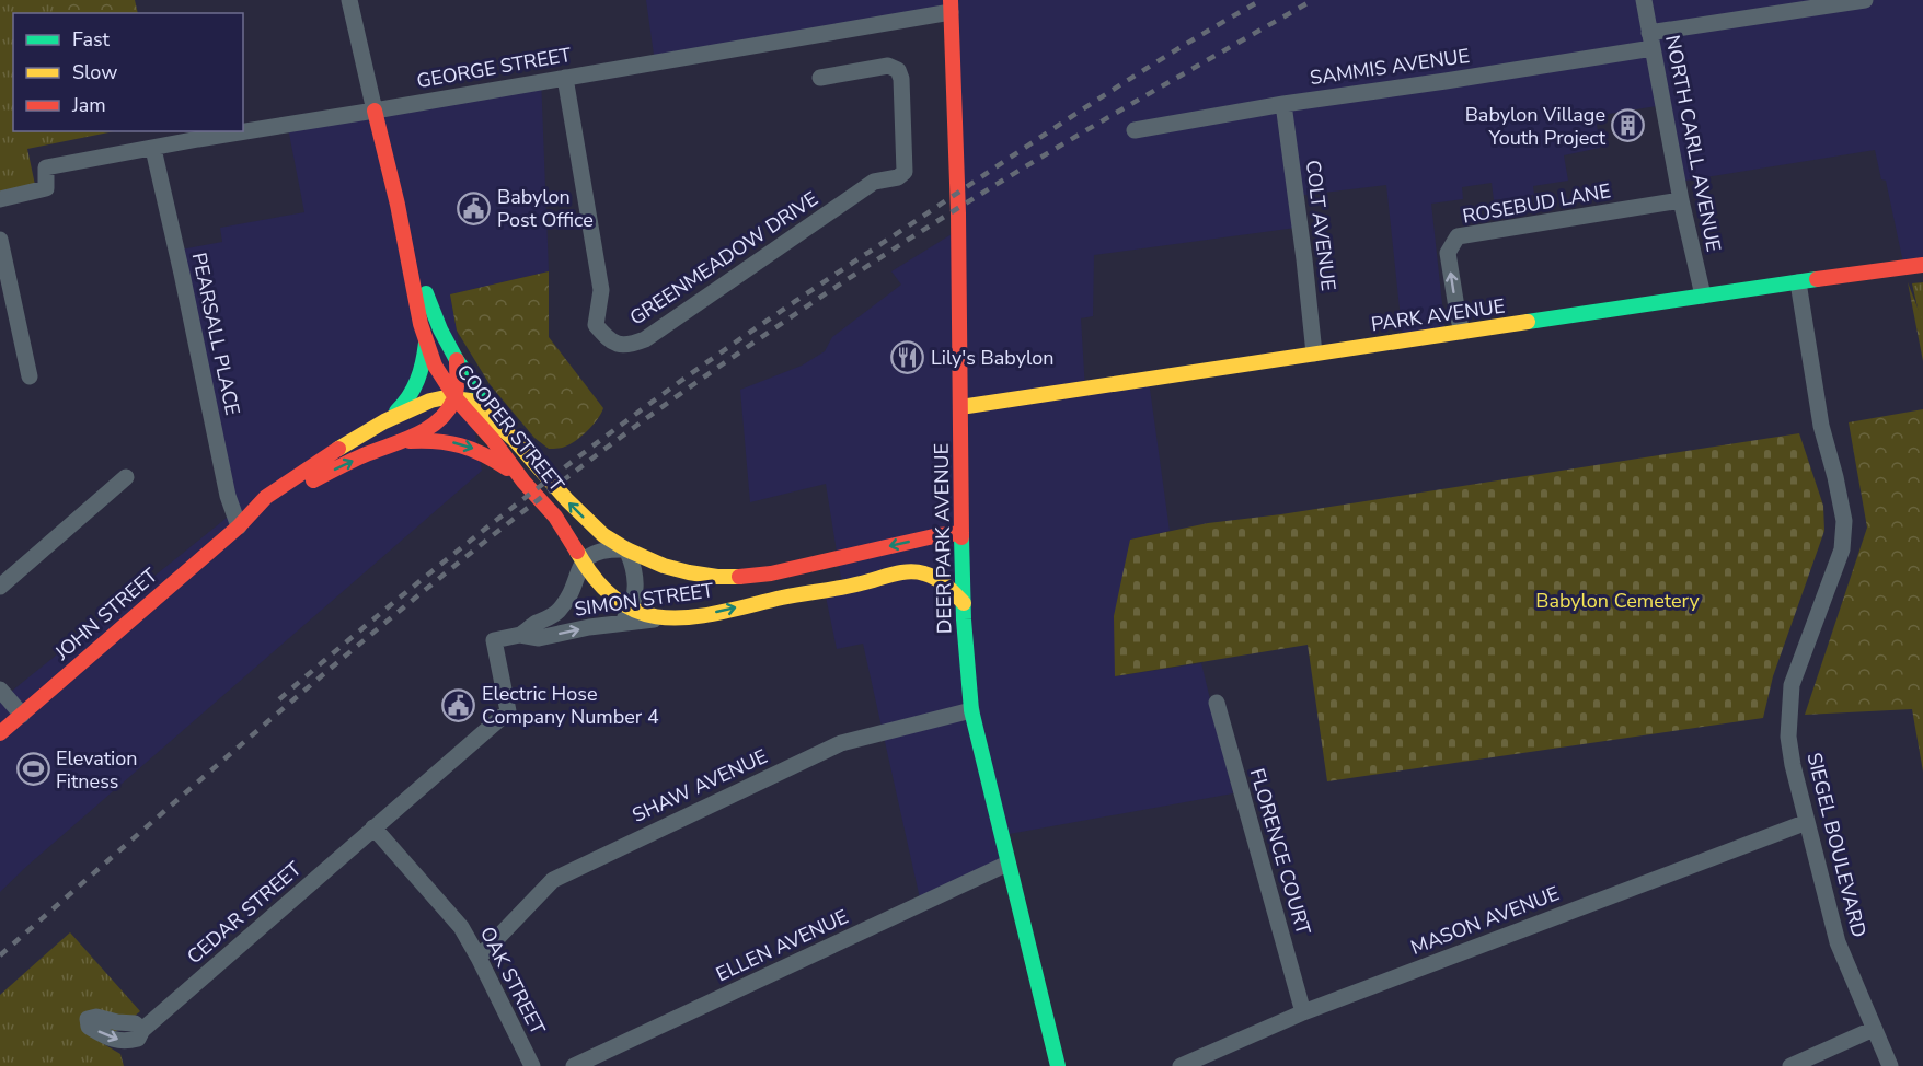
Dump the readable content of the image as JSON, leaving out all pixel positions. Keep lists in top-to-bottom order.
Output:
{
  "streets": {
    "main road": [
      "PARK AVENUE",
      "COOPER STREET",
      "DEER PARK AVENUE",
      "SIMON STREET",
      "JOHN STREET"
    ],
    "street": [
      "SAMMIS AVENUE",
      "GEORGE STREET",
      "NORTH CARLL AVENUE",
      "ROSEBUD LANE",
      "COLT AVENUE",
      "GREENMEADOW DRIVE",
      "PEARSALL PLACE",
      "SHAW AVENUE",
      "SIEGEL BOULEVARD",
      "FLORENCE COURT",
      "CEDAR STREET",
      "MASON AVENUE",
      "ELLEN AVENUE",
      "OAK STREET"
    ]
  },
  "crossings": [
    ["SAMMIS AVENUE", "NORTH CARLL AVENUE"],
    ["SAMMIS AVENUE", "COLT AVENUE"],
    ["GEORGE STREET", "GREENMEADOW DRIVE"],
    ["GEORGE STREET", "PEARSALL PLACE"],
    ["GEORGE STREET", "COOPER STREET"],
    ["GEORGE STREET", "DEER PARK AVENUE"],
    ["NORTH CARLL AVENUE", "ROSEBUD LANE"],
    ["NORTH CARLL AVENUE", "PARK AVENUE"],
    ["ROSEBUD LANE", "PARK AVENUE"],
    ["COLT AVENUE", "PARK AVENUE"],
    ["PARK AVENUE", "DEER PARK AVENUE"],
    ["PARK AVENUE", "SIEGEL BOULEVARD"],
    ["PEARSALL PLACE", "JOHN STREET"],
    ["COOPER STREET", "SIMON STREET"],
    ["COOPER STREET", "JOHN STREET"],
    ["DEER PARK AVENUE", "SIMON STREET"],
    ["DEER PARK AVENUE", "SHAW AVENUE"],
    ["DEER PARK AVENUE", "ELLEN AVENUE"],
    ["SIMON STREET", "CEDAR STREET"],
    ["SIMON STREET", "OAK STREET"],
    ["SHAW AVENUE", "OAK STREET"],
    ["SIEGEL BOULEVARD", "MASON AVENUE"],
    ["FLORENCE COURT", "MASON AVENUE"],
    ["CEDAR STREET", "OAK STREET"]
  ],
  "parks": ["Babylon Cemetery"],
  "places": {
    "building": ["Babylon Village Youth Project"],
    "public building": ["Babylon Post Office", "Electric Hose Company Number 4"],
    "restaurant": ["Lily's Babylon"],
    "sports": ["Elevation Fitness"]
  },
  "legend": ["Fast", "Slow", "Jam"]
}
